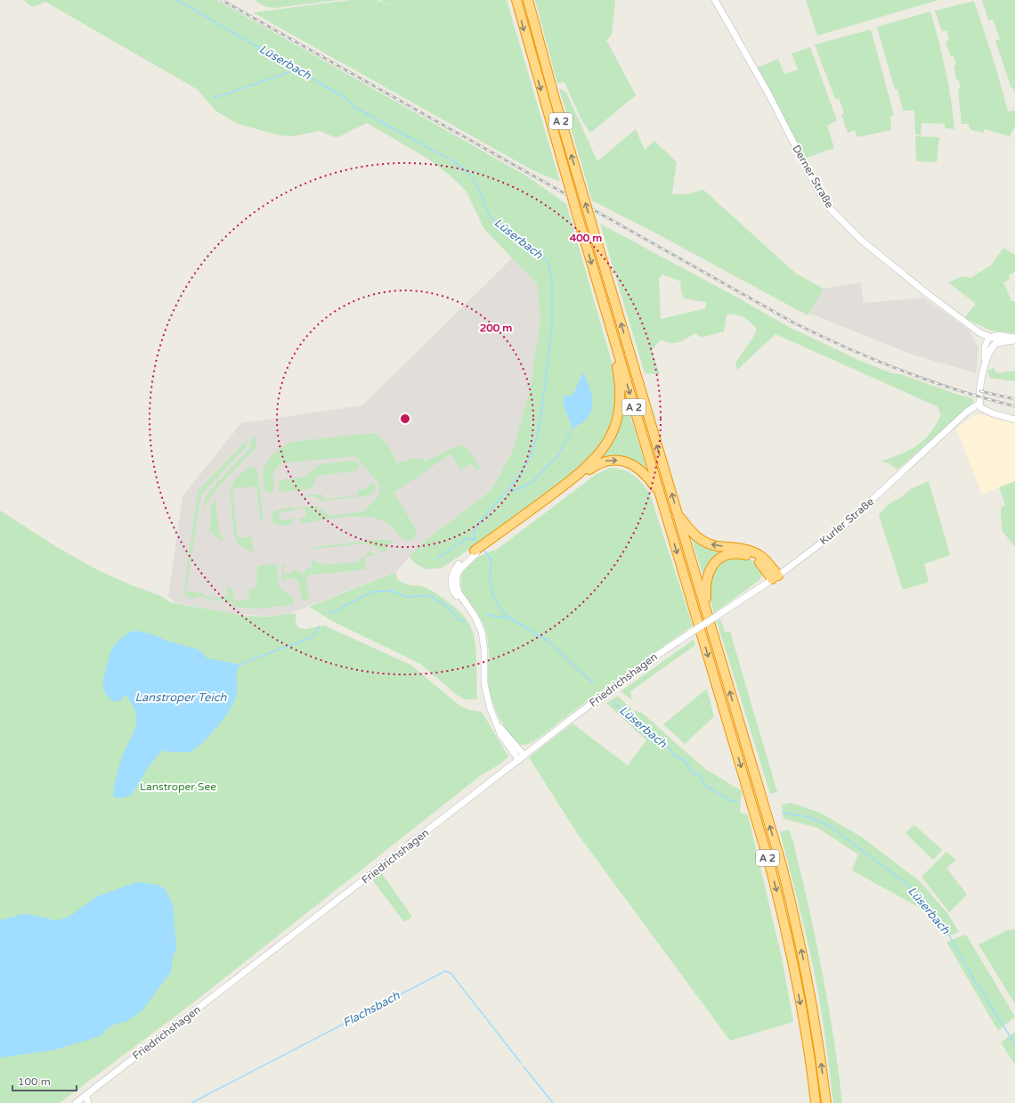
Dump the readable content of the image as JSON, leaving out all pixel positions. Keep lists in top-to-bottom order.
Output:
{
  "streets": {
    "highway": ["A 2"],
    "main road": ["Derner Straße", "Kurler Straße", "Friedrichshagen"]
  },
  "crossings": [
    ["Kurler Straße", "Friedrichshagen"]
  ],
  "water": ["Lüserbach", "Lanstroper Teich", "Flachsbach"],
  "parks": ["Lanstroper See"],
  "scale_bar": "100 m",
  "rings": ["400 m", "200 m"]
}
